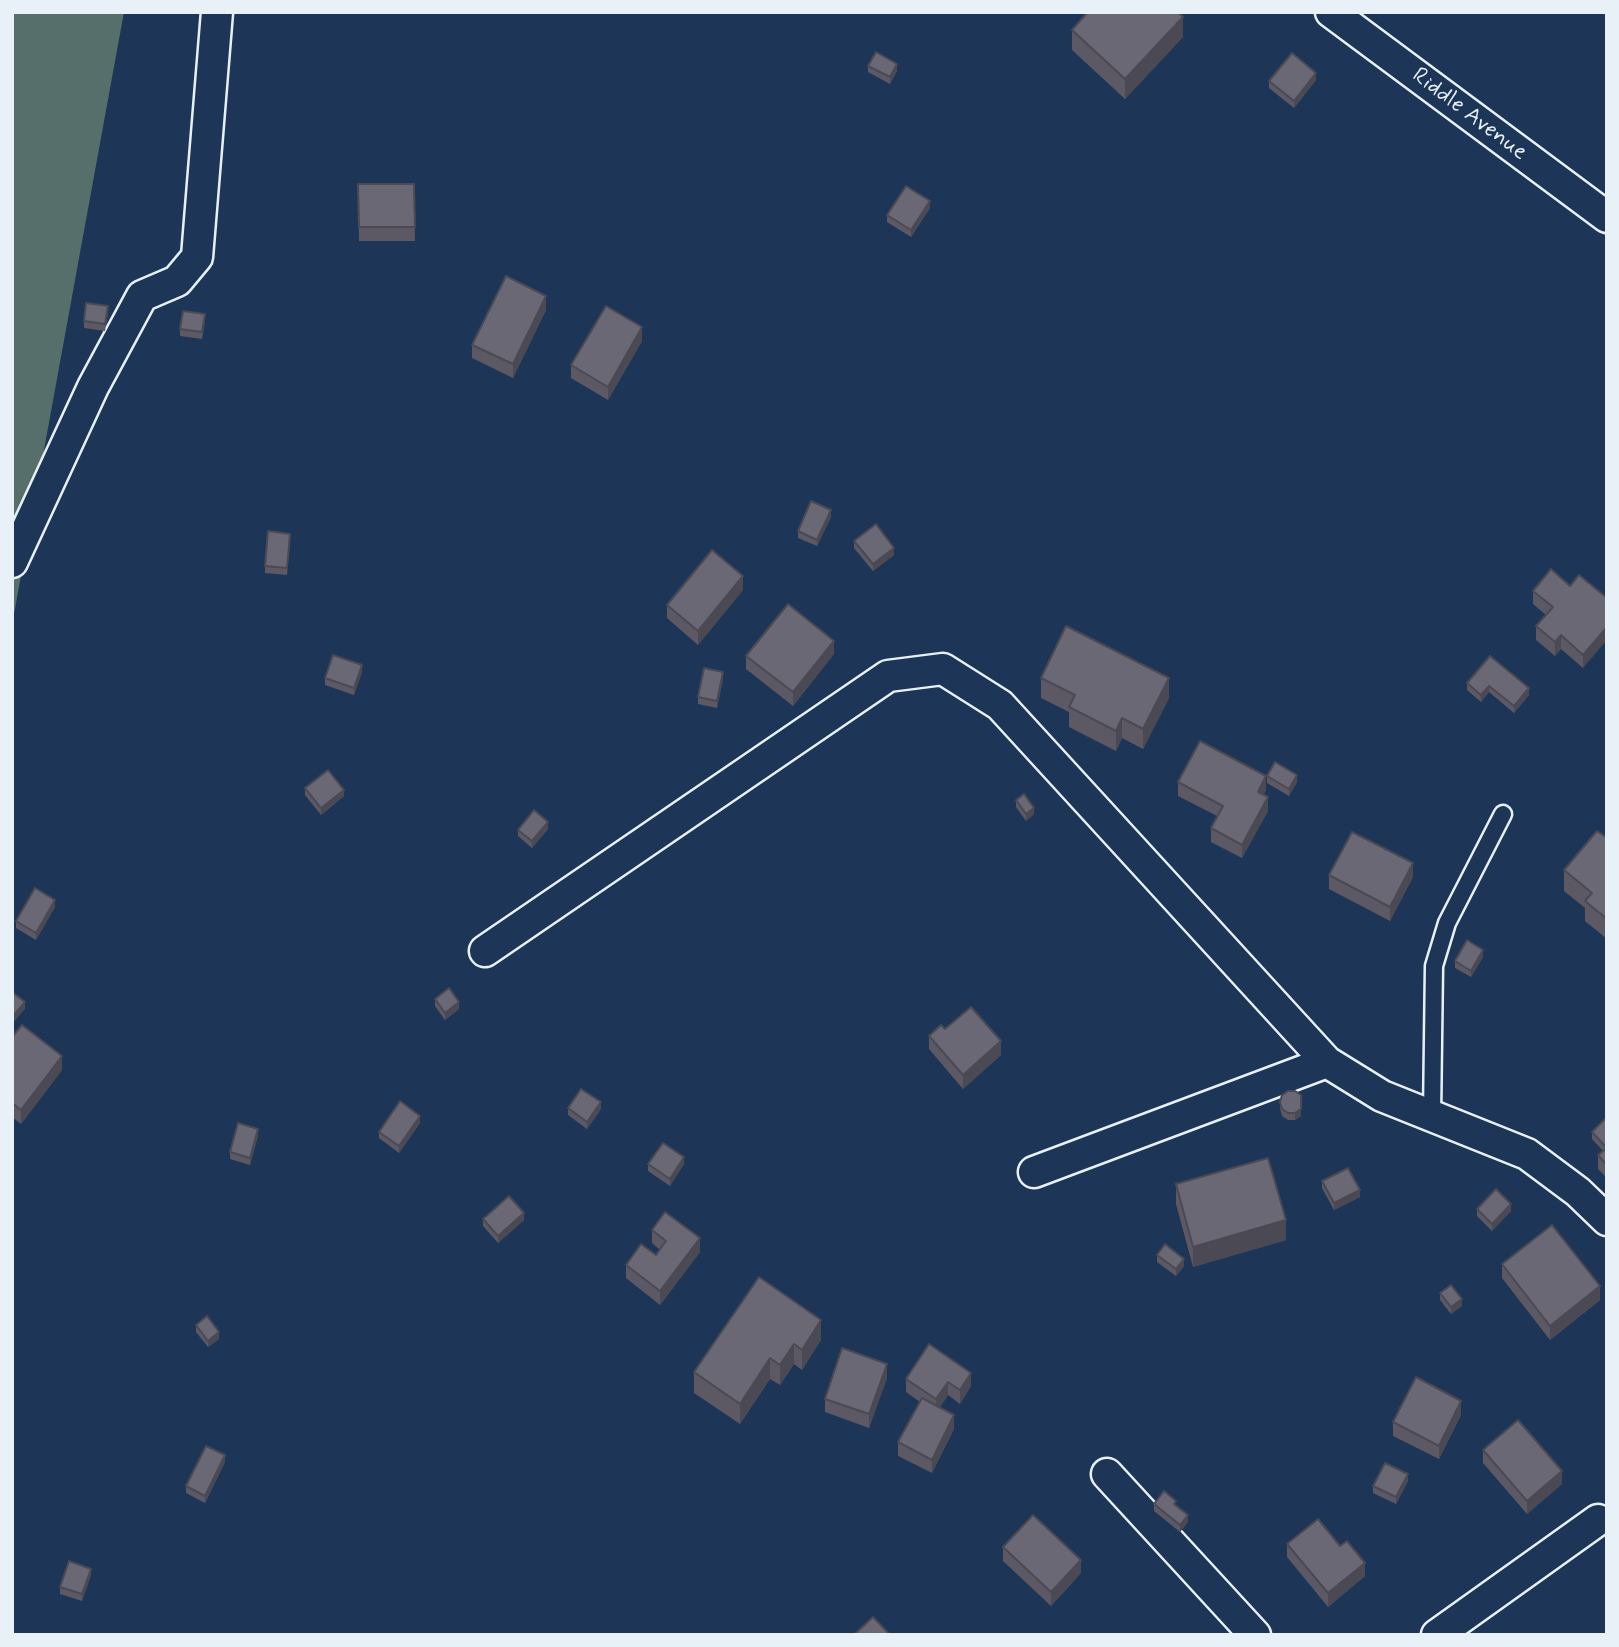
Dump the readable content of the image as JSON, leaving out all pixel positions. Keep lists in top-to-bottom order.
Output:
{
  "streets": {
    "street": ["Riddle Avenue"]
  }
}
